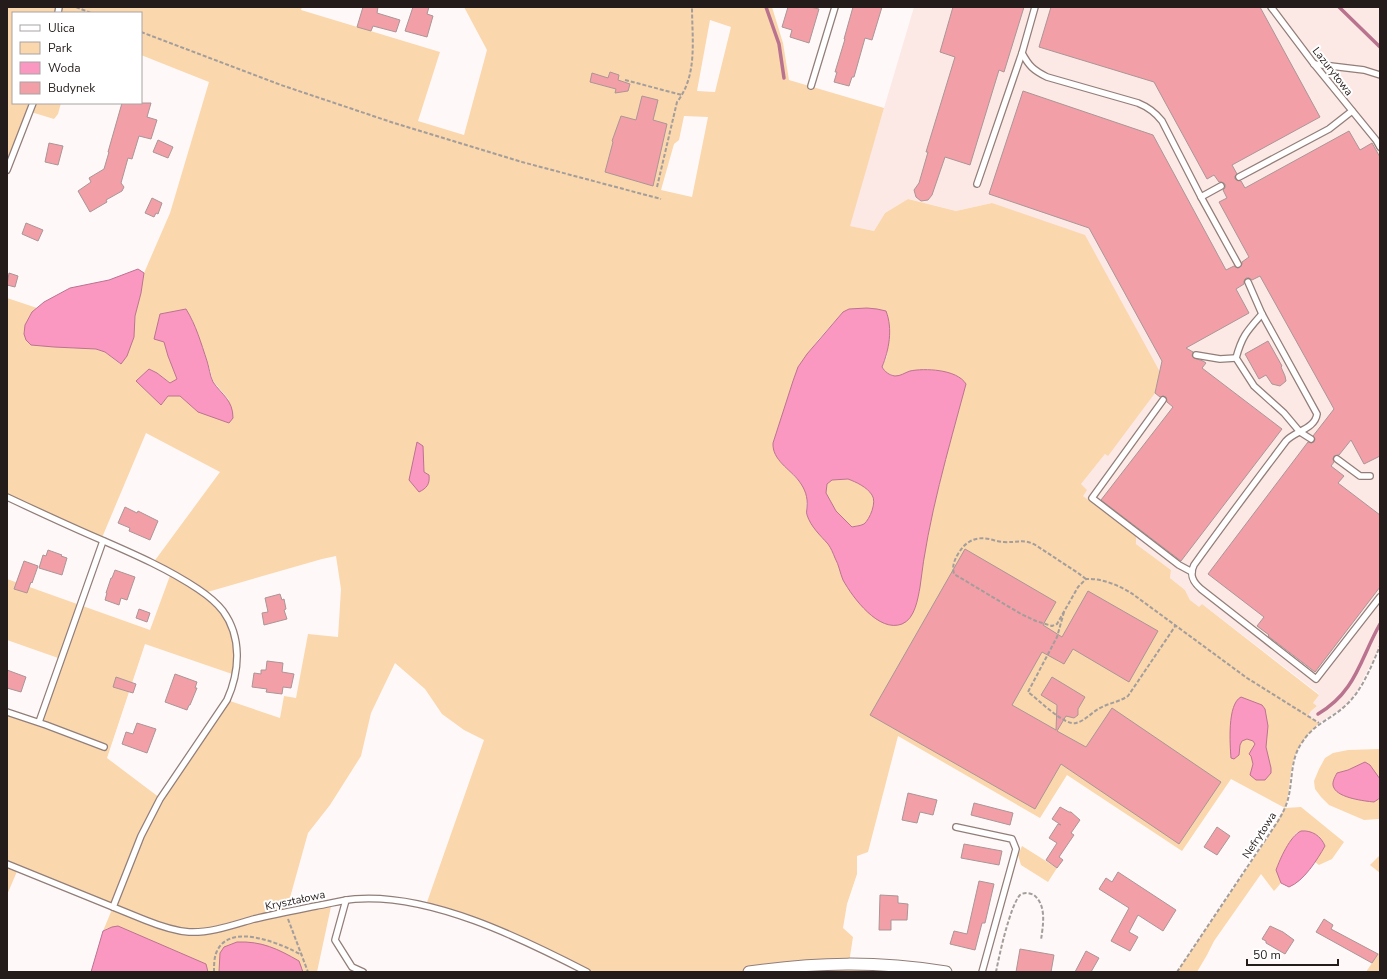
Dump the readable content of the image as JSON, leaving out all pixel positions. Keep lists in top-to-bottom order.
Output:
{
  "streets": {
    "lane": ["Lazurytowa", "Kryształowa"],
    "path": ["Nefrytowa"]
  },
  "legend": [
    "Ulica",
    "Park",
    "Woda",
    "Budynek"
  ],
  "scale_bar": "50 m"
}
